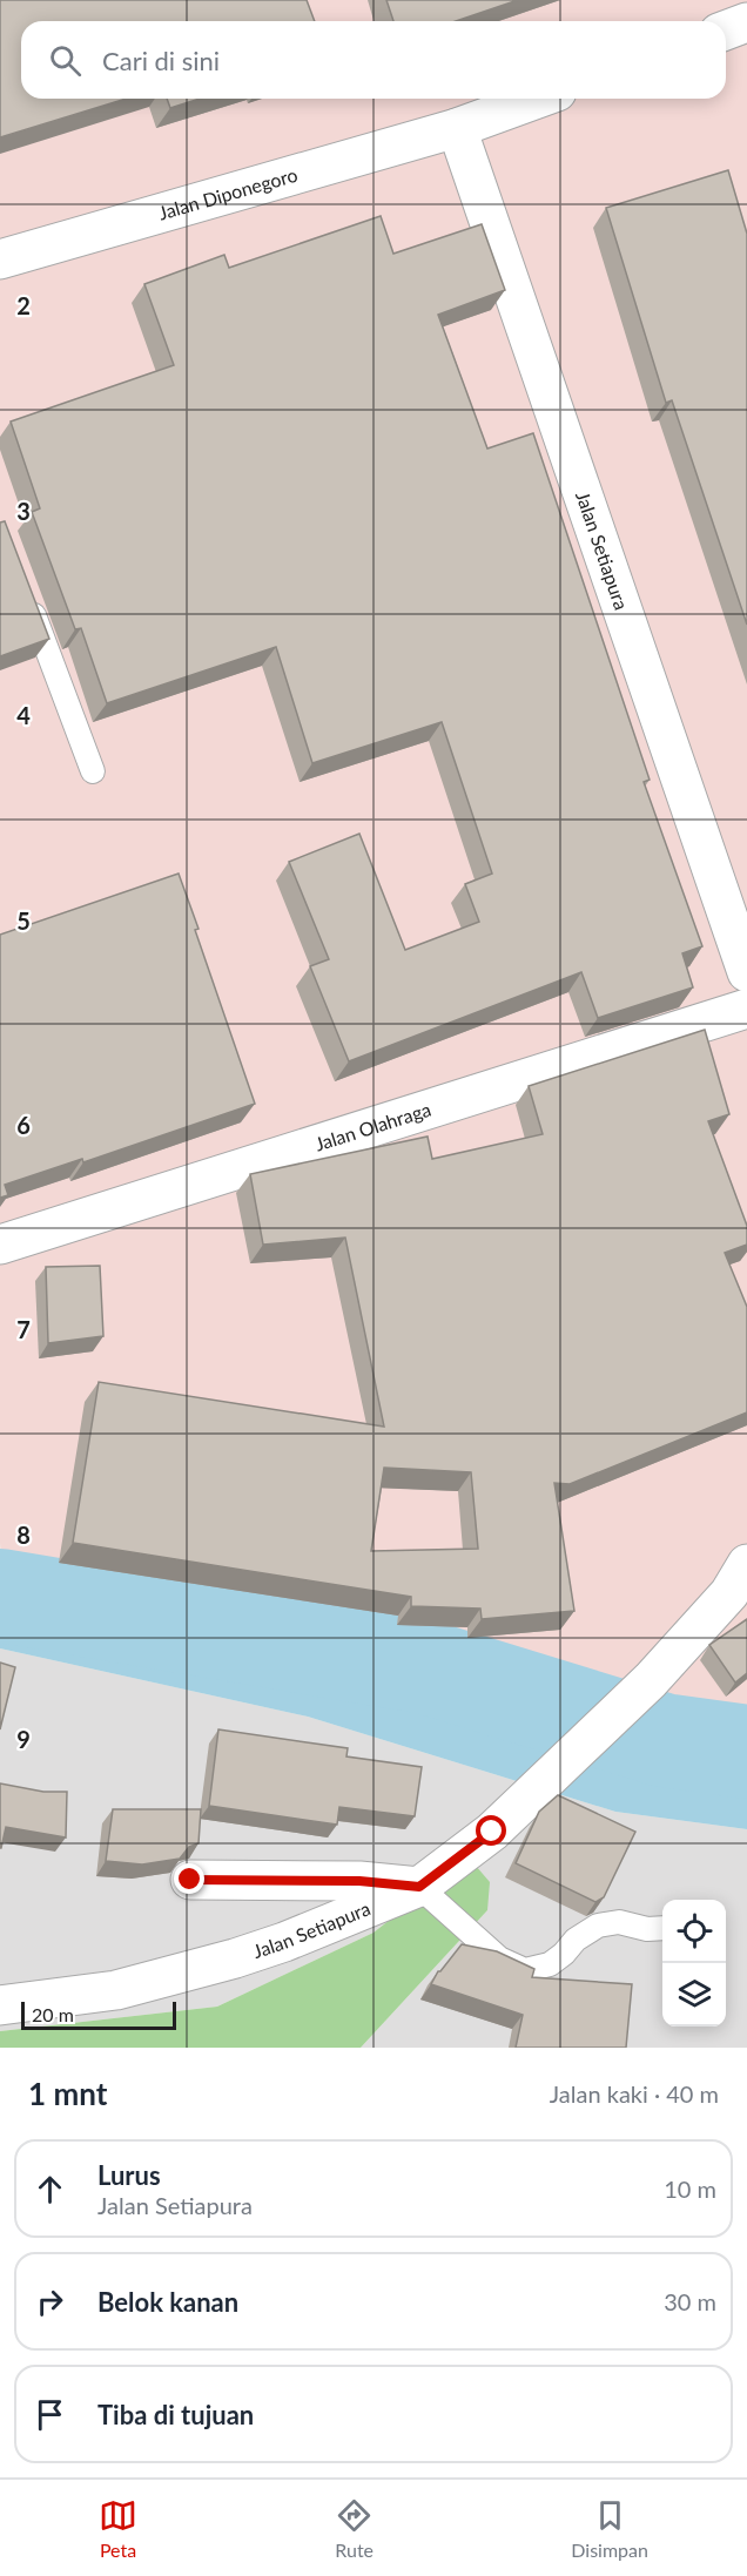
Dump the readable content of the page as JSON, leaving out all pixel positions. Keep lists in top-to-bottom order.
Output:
{
  "streets": {
    "street": ["Jalan Diponegoro", "Jalan Setiapura", "Jalan Olahraga"]
  },
  "crossings": [
    ["Jalan Diponegoro", "Jalan Setiapura"]
  ],
  "scale_bar": "20 m",
  "page": {
    "search": "Cari di sini",
    "scale": "20 m",
    "heading": ["1 mnt", "Jalan kaki · 40 m"],
    "list": [
      ["Lurus", "Jalan Setiapura", "10 m"],
      ["Belok kanan", "30 m"],
      "Tiba di tujuan"
    ],
    "nav": ["Peta", "Rute", "Disimpan"]
  },
  "grid": {
    "rows": [
      "2",
      "3",
      "4",
      "5",
      "6",
      "7",
      "8",
      "9"
    ]
  }
}
